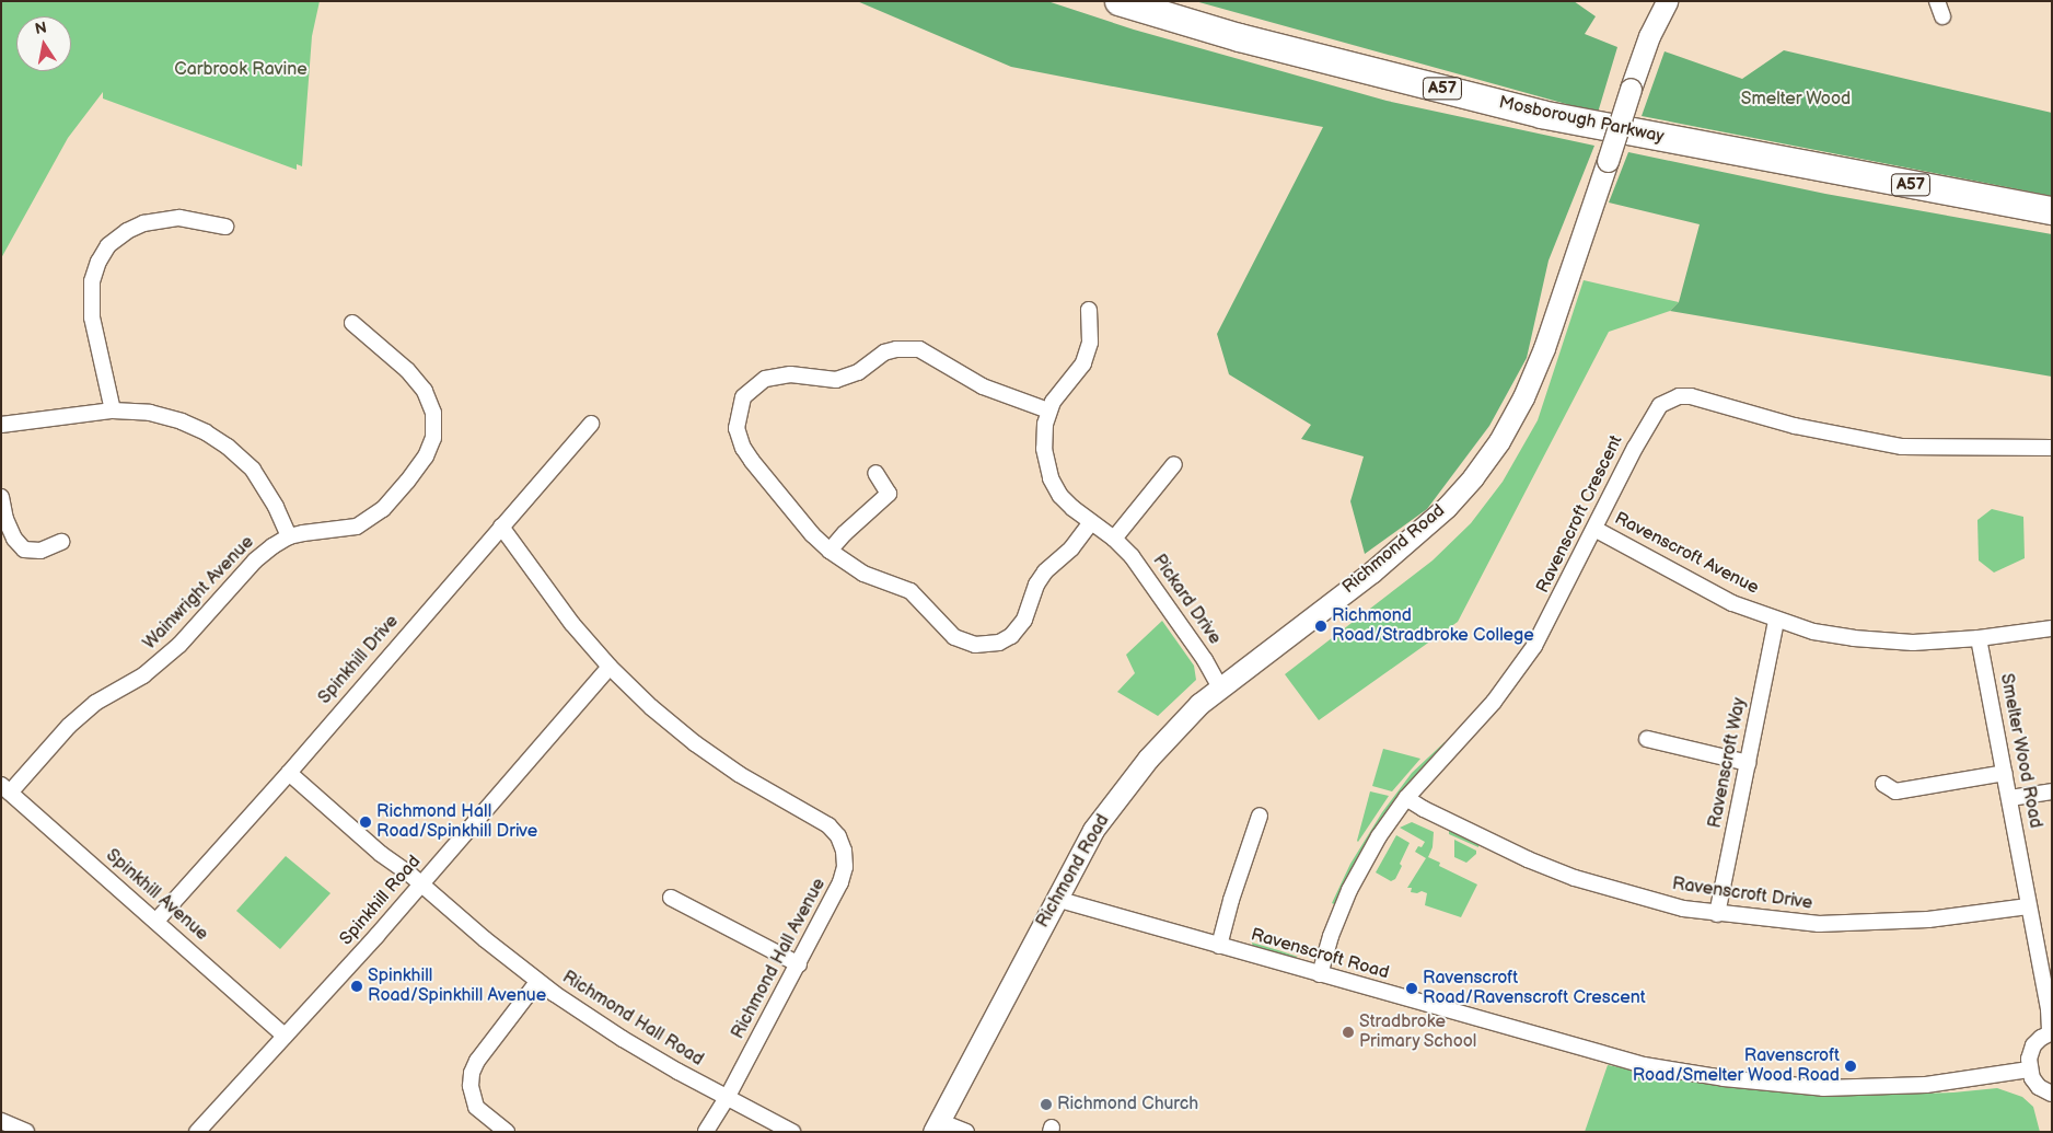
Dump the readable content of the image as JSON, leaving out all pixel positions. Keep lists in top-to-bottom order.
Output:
{
  "streets": {
    "highway": ["A57", "Mosborough Parkway"],
    "main road": ["Richmond Road"],
    "street": [
      "Ravenscroft Crescent",
      "Ravenscroft Avenue",
      "Wainwright Avenue",
      "Pickard Drive",
      "Spinkhill Drive",
      "Smelter Wood Road",
      "Ravenscroft Way",
      "Ravenscroft Drive",
      "Spinkhill Avenue",
      "Spinkhill Road",
      "Ravenscroft Road",
      "Richmond Hall Avenue",
      "Richmond Hall Road"
    ]
  },
  "crossings": [
    ["Ravenscroft Crescent", "Ravenscroft Avenue"],
    ["Ravenscroft Crescent", "Ravenscroft Drive"],
    ["Ravenscroft Crescent", "Ravenscroft Road"],
    ["Richmond Road", "Pickard Drive"],
    ["Richmond Road", "Ravenscroft Road"],
    ["Ravenscroft Avenue", "Smelter Wood Road"],
    ["Ravenscroft Avenue", "Ravenscroft Way"],
    ["Wainwright Avenue", "Spinkhill Avenue"],
    ["Spinkhill Drive", "Spinkhill Avenue"],
    ["Spinkhill Drive", "Richmond Hall Avenue"],
    ["Spinkhill Drive", "Richmond Hall Road"],
    ["Smelter Wood Road", "Ravenscroft Drive"],
    ["Ravenscroft Way", "Ravenscroft Drive"],
    ["Spinkhill Avenue", "Spinkhill Road"],
    ["Spinkhill Road", "Richmond Hall Avenue"],
    ["Spinkhill Road", "Richmond Hall Road"],
    ["Richmond Hall Avenue", "Richmond Hall Road"]
  ],
  "parks": ["Carbrook Ravine", "Smelter Wood"],
  "places": [
    "Richmond Road/Stradbroke College",
    "Richmond Hall Road/Spinkhill Drive",
    "Spinkhill Road/Spinkhill Avenue",
    "Ravenscroft Road/Ravenscroft Crescent",
    "Stradbroke Primary School",
    "Ravenscroft Road/Smelter Wood Road",
    "Richmond Church"
  ],
  "north": "top"
}
